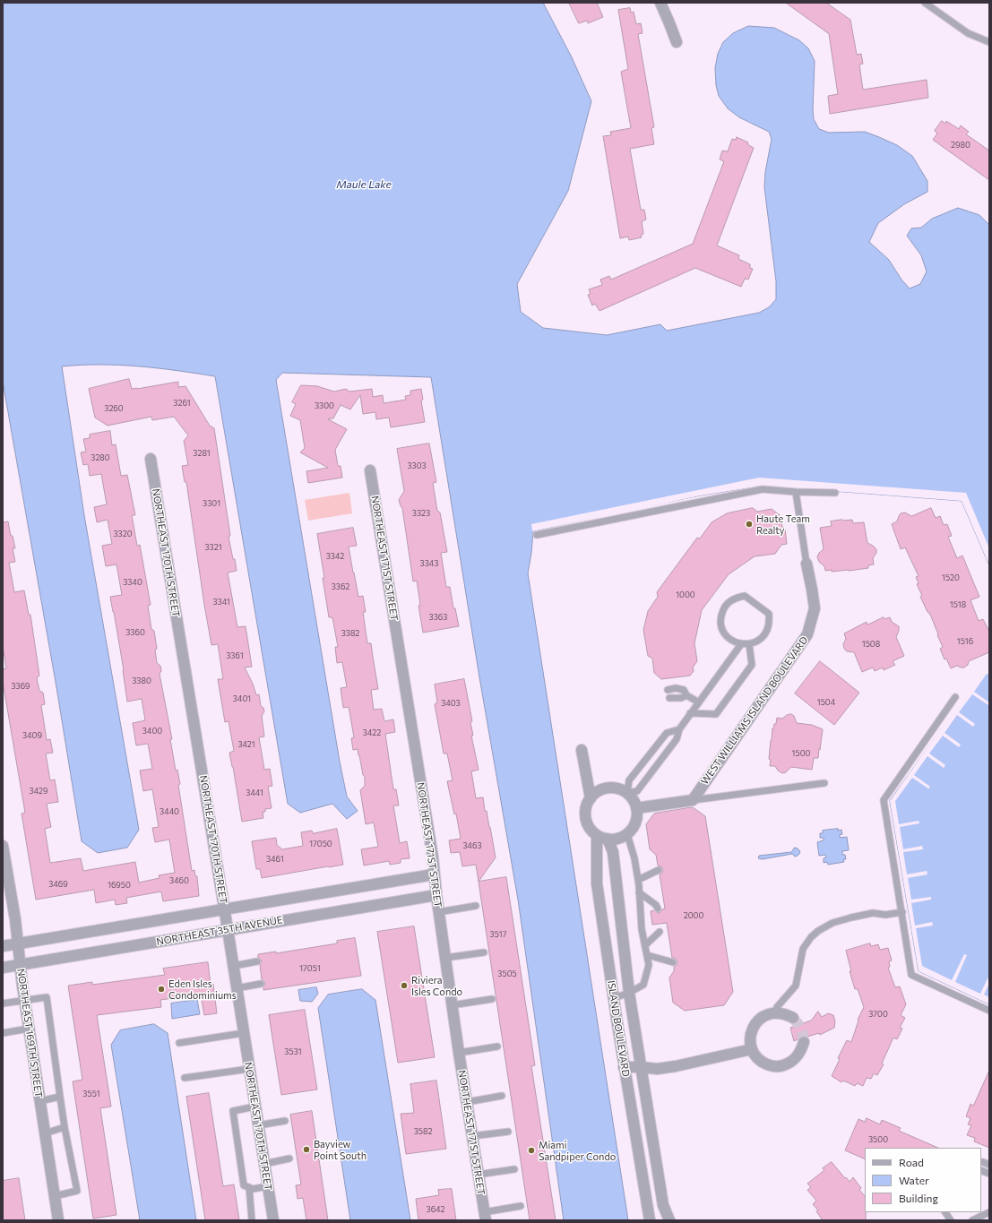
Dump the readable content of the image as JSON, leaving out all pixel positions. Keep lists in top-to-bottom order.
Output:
{
  "streets": {
    "street": [
      "NORTHEAST 170TH STREET",
      "NORTHEAST 171ST STREET",
      "WEST WILLIAMS ISLAND BOULEVARD",
      "NORTHEAST 35TH AVENUE",
      "ISLAND BOULEVARD",
      "NORTHEAST 169TH STREET"
    ]
  },
  "crossings": [
    ["NORTHEAST 170TH STREET", "NORTHEAST 35TH AVENUE"],
    ["NORTHEAST 171ST STREET", "NORTHEAST 35TH AVENUE"],
    ["NORTHEAST 35TH AVENUE", "NORTHEAST 169TH STREET"]
  ],
  "water": ["Maule Lake"],
  "places": [
    "Haute Team Realty",
    "Riviera Isles Condo",
    "Eden Isles Condominiums",
    "Bayview Point South",
    "Miami Sandpiper Condo"
  ],
  "house_numbers": [
    "2980",
    "3261",
    "3300",
    "3260",
    "3281",
    "3280",
    "3303",
    "3301",
    "3323",
    "3320",
    "3321",
    "3342",
    "3343",
    "1520",
    "3340",
    "3362",
    "1000",
    "3341",
    "1518",
    "3363",
    "3360",
    "3382",
    "1516",
    "1508",
    "3361",
    "3380",
    "3369",
    "3401",
    "1504",
    "3403",
    "3400",
    "3422",
    "3409",
    "3421",
    "1500",
    "3429",
    "3441",
    "3440",
    "17050",
    "3463",
    "3461",
    "3460",
    "3469",
    "16950",
    "2000",
    "3517",
    "17051",
    "3505",
    "3700",
    "3531",
    "3551",
    "3582",
    "3500",
    "3642"
  ],
  "legend": ["Road", "Water", "Building"]
}
